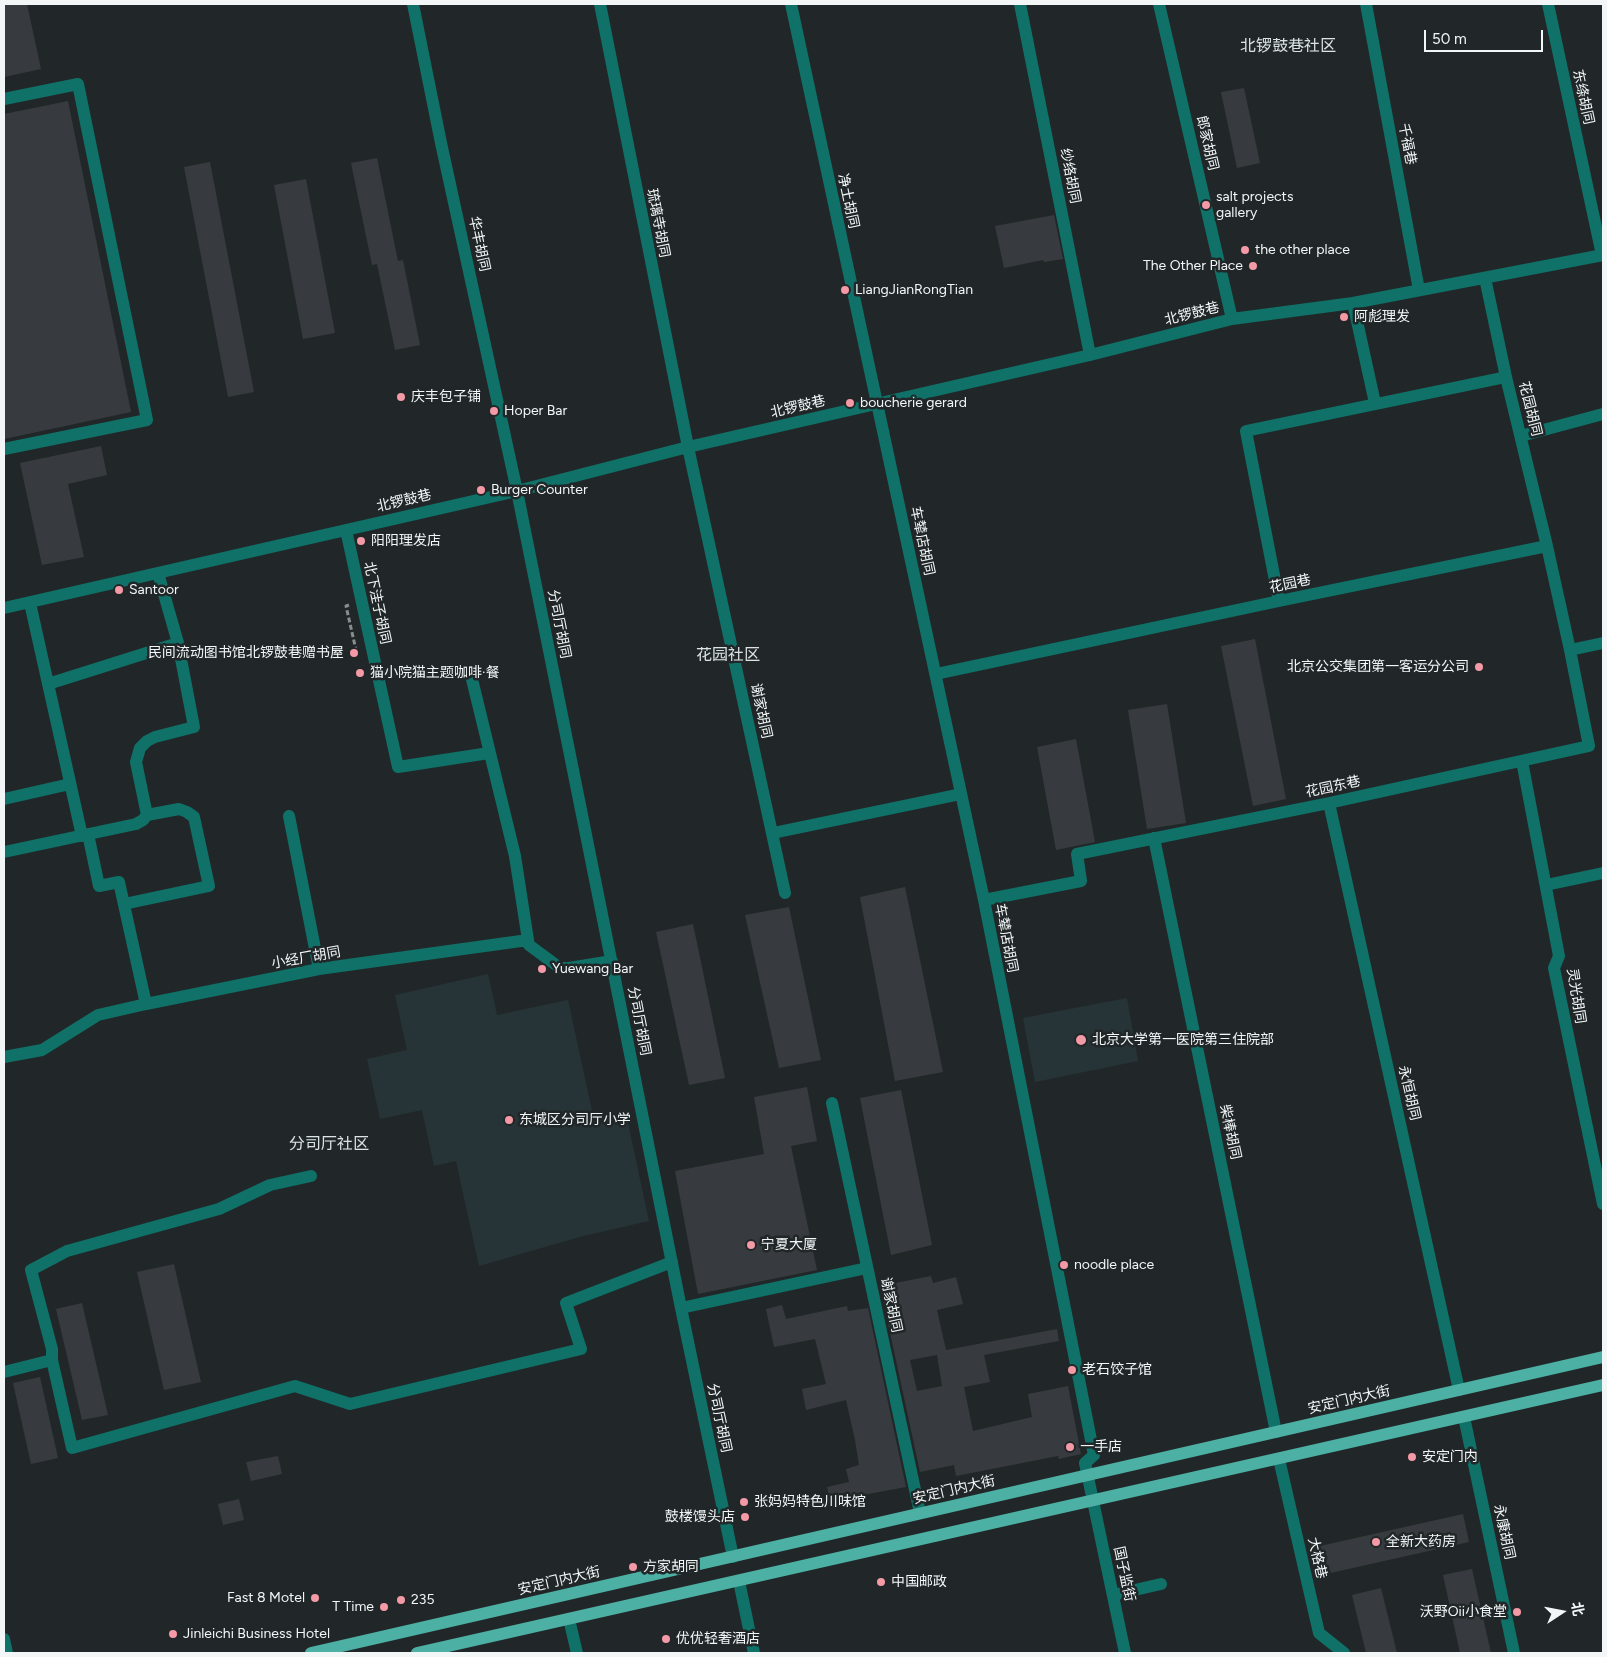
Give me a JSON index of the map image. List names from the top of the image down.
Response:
{
  "streets": {
    "main road": ["安定门内大街"],
    "street": [
      "东绦胡同",
      "郎家胡同",
      "千福巷",
      "纱络胡同",
      "净土胡同",
      "琉璃寺胡同",
      "华丰胡同",
      "北锣鼓巷",
      "花园胡同",
      "车辇店胡同",
      "花园巷",
      "北下洼子胡同",
      "分司厅胡同",
      "谢家胡同",
      "花园东巷",
      "小经厂胡同",
      "灵光胡同",
      "永恒胡同",
      "柴棒胡同",
      "永康胡同",
      "大格巷",
      "国子监街"
    ]
  },
  "crossings": [
    ["东绦胡同", "北锣鼓巷"],
    ["郎家胡同", "北锣鼓巷"],
    ["千福巷", "北锣鼓巷"],
    ["纱络胡同", "北锣鼓巷"],
    ["净土胡同", "北锣鼓巷"],
    ["净土胡同", "车辇店胡同"],
    ["琉璃寺胡同", "北锣鼓巷"],
    ["琉璃寺胡同", "谢家胡同"],
    ["华丰胡同", "北锣鼓巷"],
    ["华丰胡同", "分司厅胡同"],
    ["北锣鼓巷", "花园胡同"],
    ["北锣鼓巷", "车辇店胡同"],
    ["北锣鼓巷", "北下洼子胡同"],
    ["北锣鼓巷", "分司厅胡同"],
    ["北锣鼓巷", "谢家胡同"],
    ["花园胡同", "花园巷"],
    ["车辇店胡同", "花园巷"],
    ["车辇店胡同", "花园东巷"],
    ["车辇店胡同", "安定门内大街"],
    ["车辇店胡同", "国子监街"],
    ["分司厅胡同", "安定门内大街"],
    ["谢家胡同", "安定门内大街"],
    ["花园东巷", "灵光胡同"],
    ["花园东巷", "永恒胡同"],
    ["花园东巷", "柴棒胡同"],
    ["永恒胡同", "安定门内大街"],
    ["柴棒胡同", "安定门内大街"],
    ["安定门内大街", "国子监街"]
  ],
  "districts": ["北锣鼓巷社区", "花园社区", "分司厅社区"],
  "places": [
    "salt projects gallery",
    "the other place",
    "The Other Place",
    "LiangJianRongTian",
    "阿彪理发",
    "庆丰包子铺",
    "boucherie gerard",
    "Hoper Bar",
    "Burger Counter",
    "阳阳理发店",
    "Santoor",
    "民间流动图书馆北锣鼓巷赠书屋",
    "北京公交集团第一客运分公司",
    "猫小院猫主题咖啡·餐",
    "Yuewang Bar",
    "北京大学第一医院第三住院部",
    "东城区分司厅小学",
    "宁夏大厦",
    "noodle place",
    "老石饺子馆",
    "一手店",
    "安定门内",
    "张妈妈特色川味馆",
    "鼓楼馒头店",
    "全新大药房",
    "方家胡同",
    "中国邮政",
    "Fast 8 Motel",
    "235",
    "T Time",
    "沃野Oii小食堂",
    "Jinleichi Business Hotel",
    "优优轻奢酒店"
  ],
  "scale_bar": "50 m",
  "north": "right"
}
